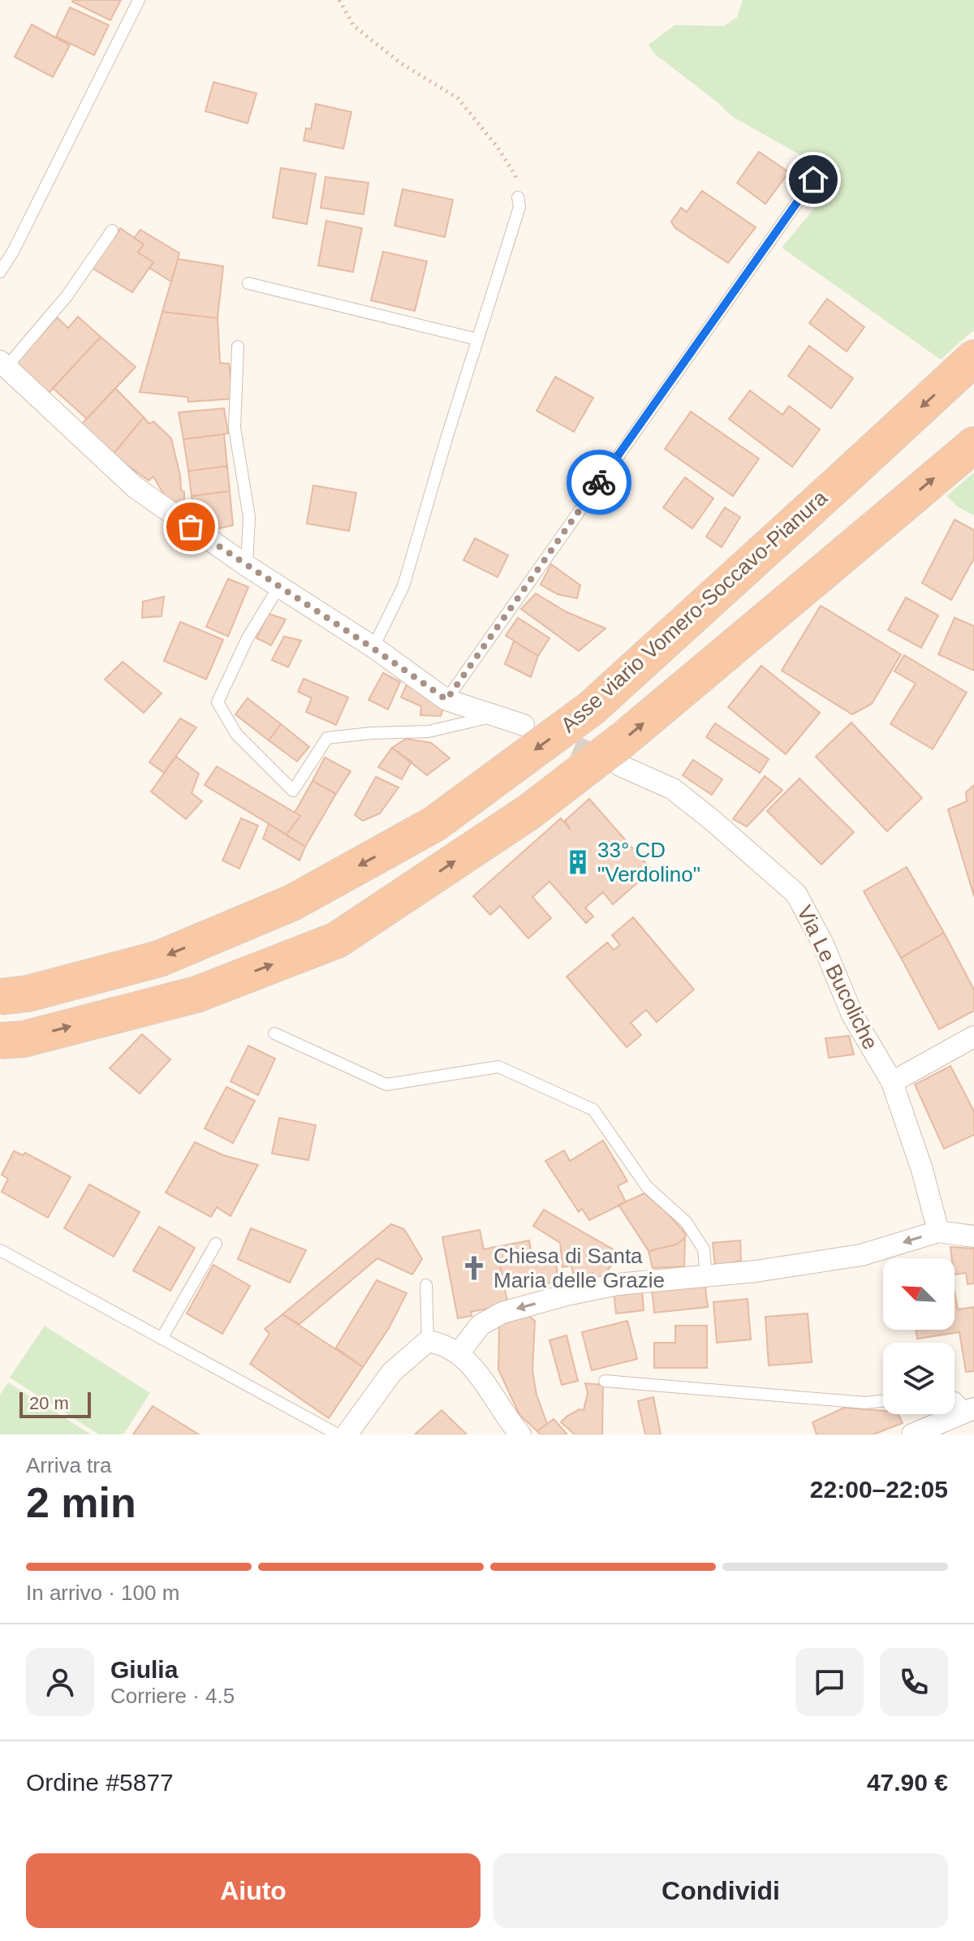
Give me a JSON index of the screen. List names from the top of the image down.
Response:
{
  "streets": {
    "highway": ["Asse viario Vomero-Soccavo-Pianura"],
    "street": ["Via Le Bucoliche"]
  },
  "places": {
    "building": ["33° CD \"Verdolino\""],
    "church": ["Chiesa di Santa Maria delle Grazie"]
  },
  "scale_bar": "20 m",
  "north": "top left",
  "page": {
    "scale": "20 m",
    "heading": ["2 min", "Arriva tra", "22:00–22:05"],
    "panel": [
      "Giulia",
      "Corriere · 4.5",
      "Ordine #5877",
      "47.90 €"
    ],
    "bar": "In arrivo · 100 m",
    "buttons": ["Aiuto", "Condividi"]
  }
}
